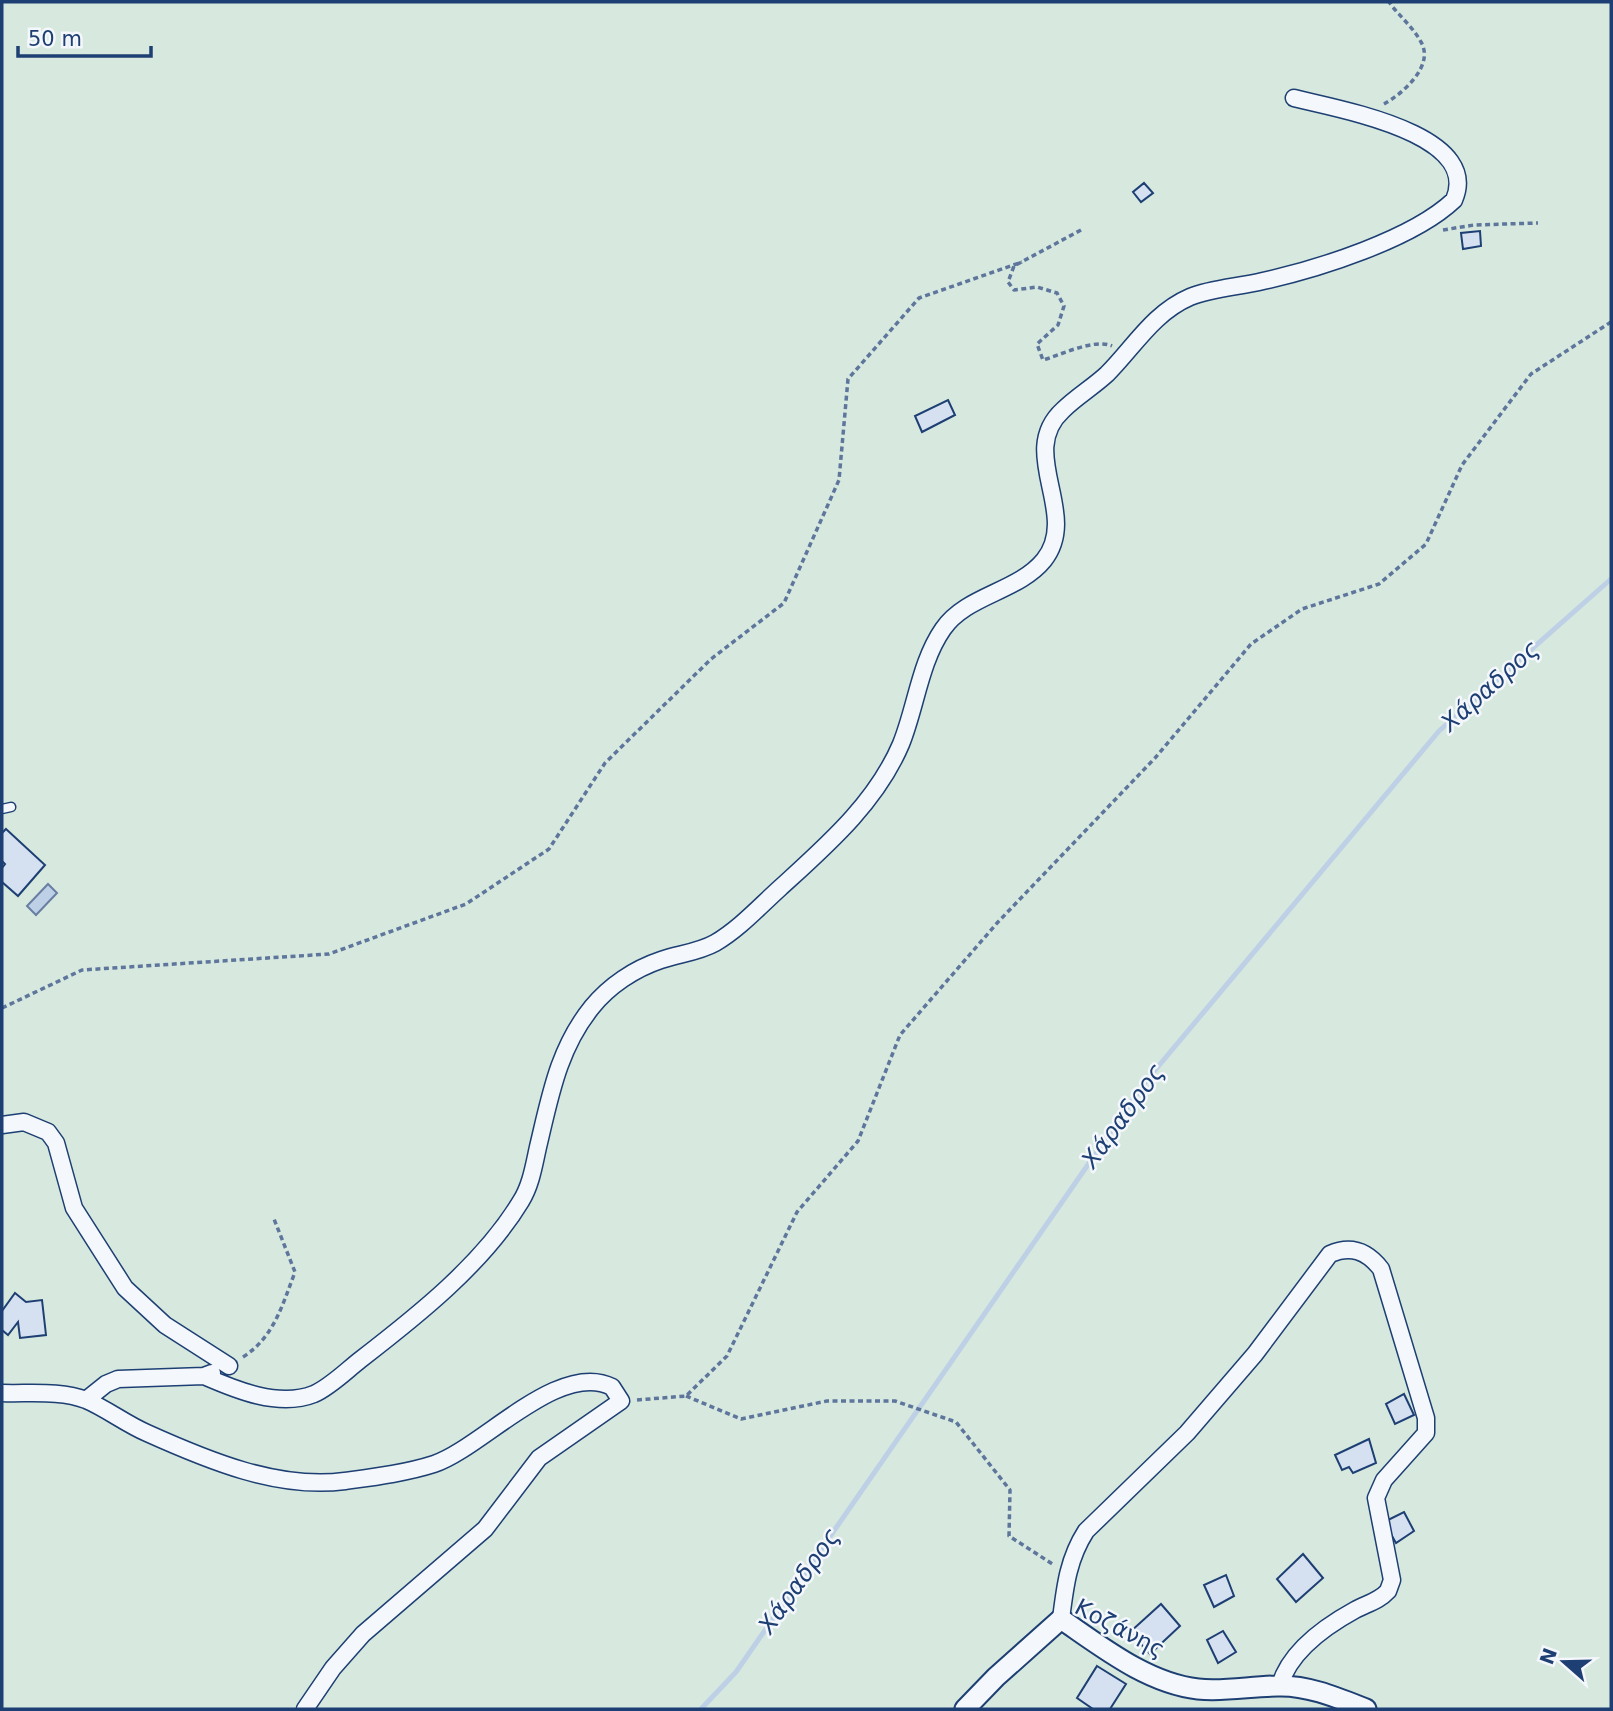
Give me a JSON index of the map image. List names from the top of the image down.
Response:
{
  "streets": {
    "street": ["Κοζάνης"]
  },
  "water": ["Χάραδρος"],
  "scale_bar": "50 m",
  "north": "left"
}
